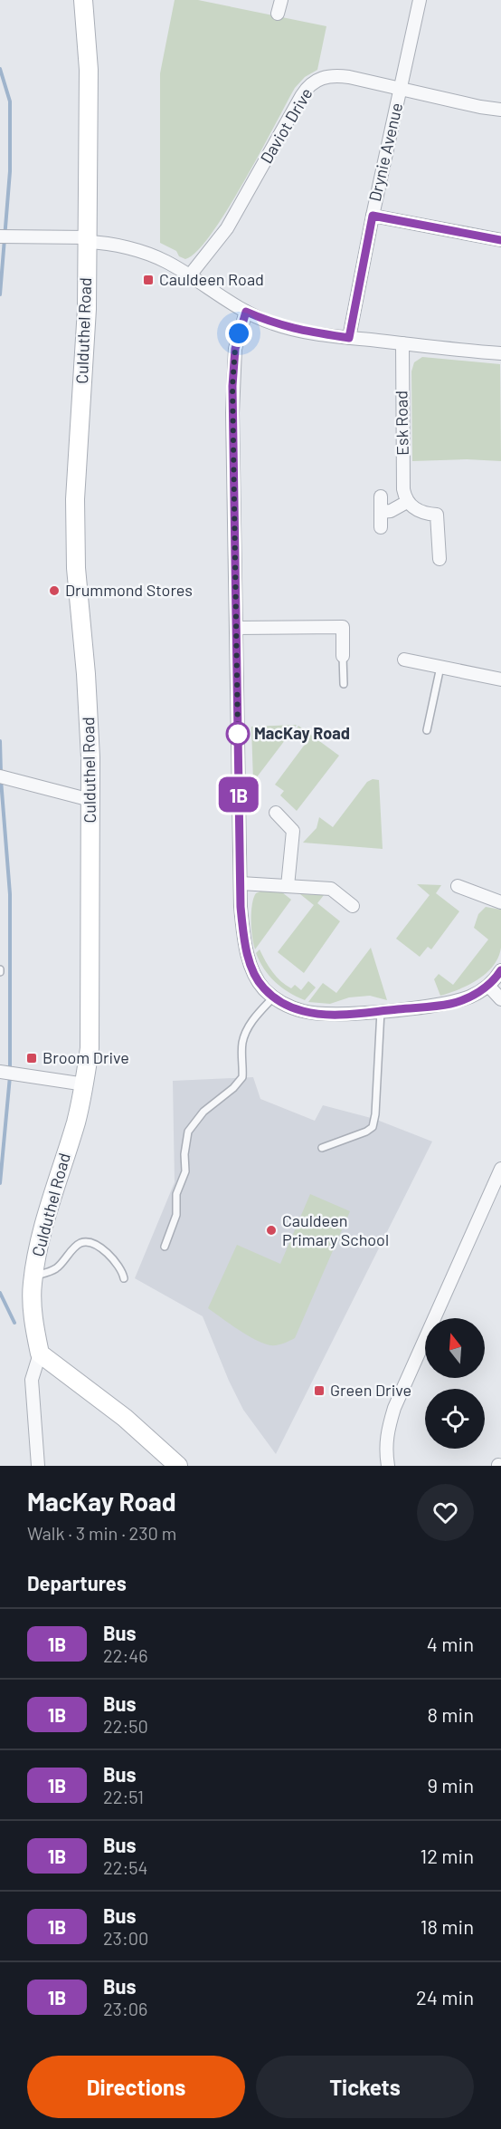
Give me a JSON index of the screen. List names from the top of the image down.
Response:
{
  "streets": {
    "main road": ["Culduthel Road"],
    "street": ["Daviot Drive", "Drynie Avenue", "Esk Road"]
  },
  "crossings": [
    ["Daviot Drive", "Drynie Avenue"]
  ],
  "places": {
    "transit": ["Cauldeen Road", "Broom Drive", "Green Drive"],
    "other": ["Drummond Stores", "MacKay Road", "Cauldeen Primary School"]
  },
  "lines": ["bus line 1B"],
  "north": "top",
  "page": {
    "on_map": "1B",
    "heading": [
      ["MacKay Road", "Walk · 3 min · 230 m"],
      "Departures"
    ],
    "list": [
      {
        "mark": "1B",
        "name": "Bus",
        "note": "22:46",
        "value": "4 min"
      },
      {
        "mark": "1B",
        "name": "Bus",
        "note": "22:50",
        "value": "8 min"
      },
      {
        "mark": "1B",
        "name": "Bus",
        "note": "22:51",
        "value": "9 min"
      },
      {
        "mark": "1B",
        "name": "Bus",
        "note": "22:54",
        "value": "12 min"
      },
      {
        "mark": "1B",
        "name": "Bus",
        "note": "23:00",
        "value": "18 min"
      },
      {
        "mark": "1B",
        "name": "Bus",
        "note": "23:06",
        "value": "24 min"
      }
    ],
    "buttons": ["Directions", "Tickets"]
  }
}
